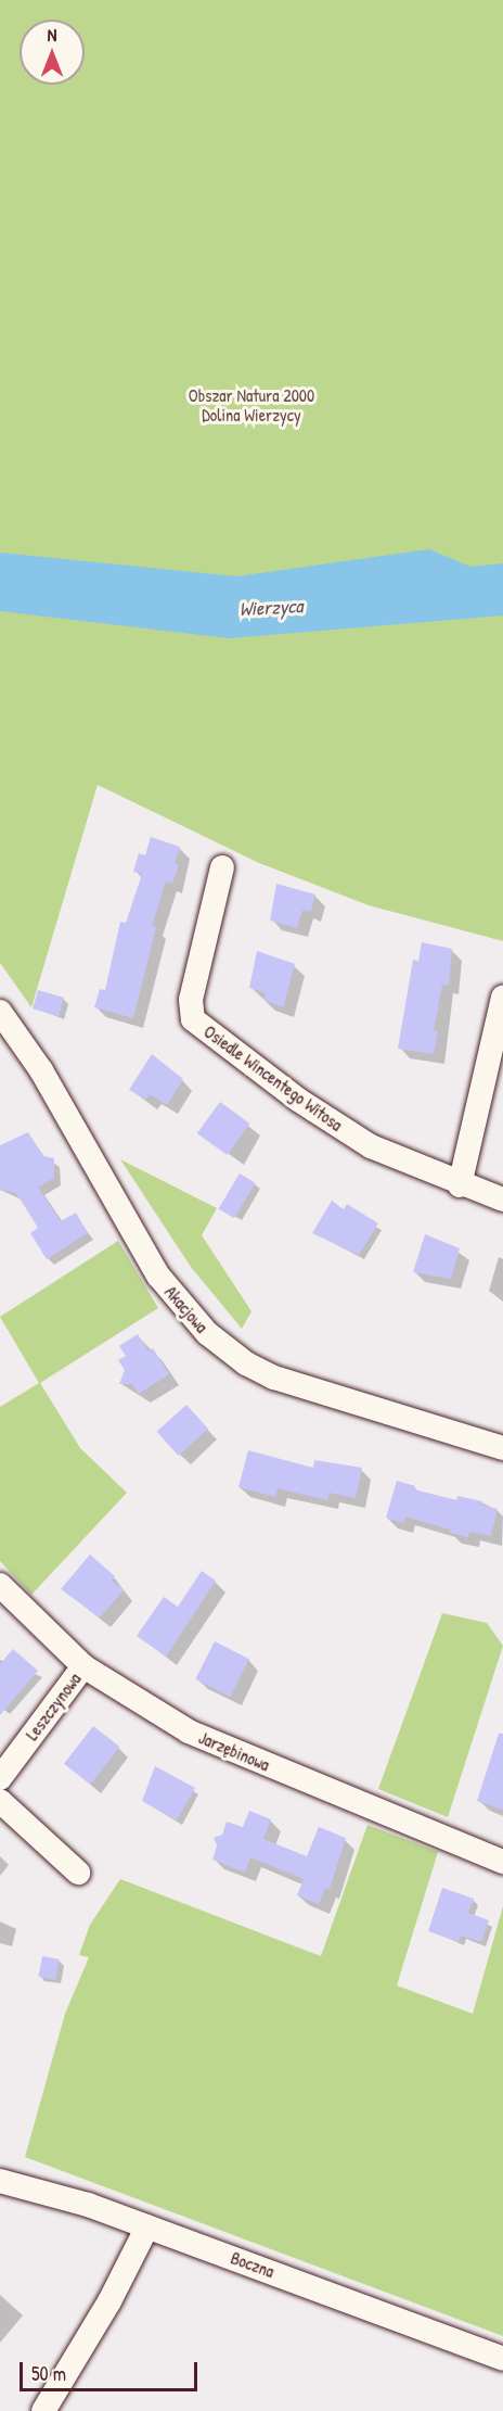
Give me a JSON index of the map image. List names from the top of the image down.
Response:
{
  "streets": {
    "street": [
      "Osiedle Wincentego Witosa",
      "Akacjowa",
      "Leszczynowa",
      "Jarzębinowa",
      "Boczna"
    ]
  },
  "crossings": [
    ["Leszczynowa", "Jarzębinowa"]
  ],
  "water": ["Wierzyca"],
  "parks": ["Obszar Natura 2000 Dolina Wierzycy"],
  "scale_bar": "50 m",
  "north": "top"
}
